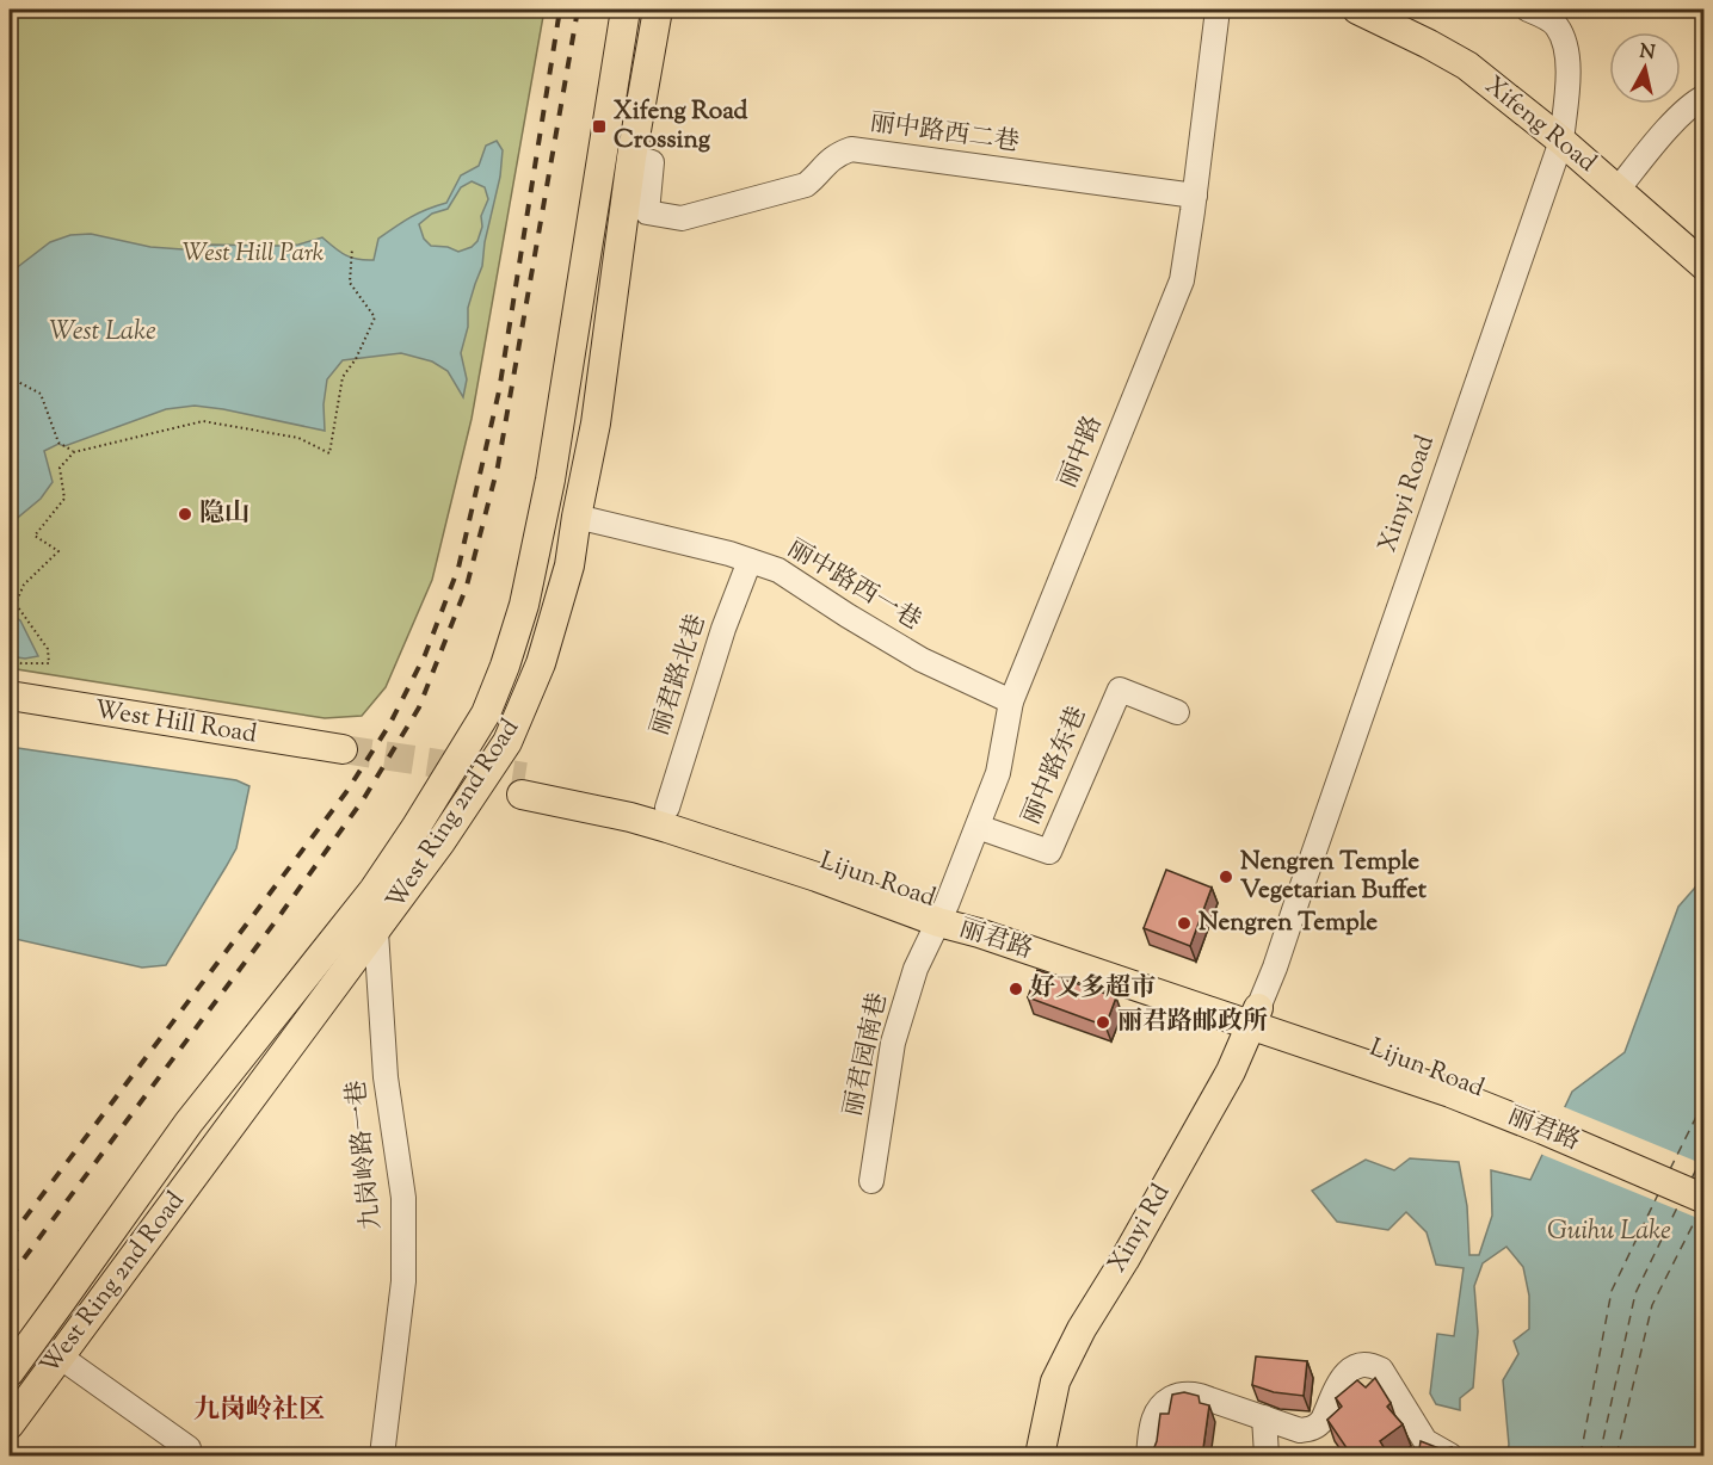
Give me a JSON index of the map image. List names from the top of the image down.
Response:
{
  "streets": {
    "main road": [
      "Xifeng Road",
      "West Hill Road",
      "West Ring 2nd Road",
      "Lijun Road",
      "丽君路",
      "Xinyi Rd"
    ],
    "street": [
      "丽中路西二巷",
      "丽中路",
      "Xinyi Road",
      "丽中路西一巷",
      "丽君路北巷",
      "丽中路东巷",
      "丽君园南巷",
      "九岗岭路一巷"
    ]
  },
  "crossings": [
    ["Xifeng Road", "Xinyi Road"],
    ["丽中路西二巷", "丽中路"],
    ["丽中路西二巷", "West Ring 2nd Road"],
    ["丽中路", "丽中路西一巷"],
    ["丽中路", "丽中路东巷"],
    ["丽中路", "Lijun Road"],
    ["丽中路", "丽君路"],
    ["丽中路", "丽君园南巷"],
    ["Xinyi Road", "Lijun Road"],
    ["Xinyi Road", "Xinyi Rd"],
    ["丽中路西一巷", "丽君路北巷"],
    ["丽中路西一巷", "West Ring 2nd Road"],
    ["丽君路北巷", "Lijun Road"],
    ["West Ring 2nd Road", "九岗岭路一巷"],
    ["Lijun Road", "丽君路"],
    ["Lijun Road", "丽君园南巷"],
    ["Lijun Road", "Xinyi Rd"],
    ["丽君路", "丽君园南巷"]
  ],
  "districts": ["九岗岭社区"],
  "water": ["West Lake", "Guihu Lake"],
  "parks": ["West Hill Park"],
  "places": {
    "transit": ["Xifeng Road Crossing"],
    "other": [
      "隐山",
      "Nengren Temple Vegetarian Buffet",
      "Nengren Temple",
      "好又多超市",
      "丽君路邮政所"
    ]
  },
  "north": "top"
}
